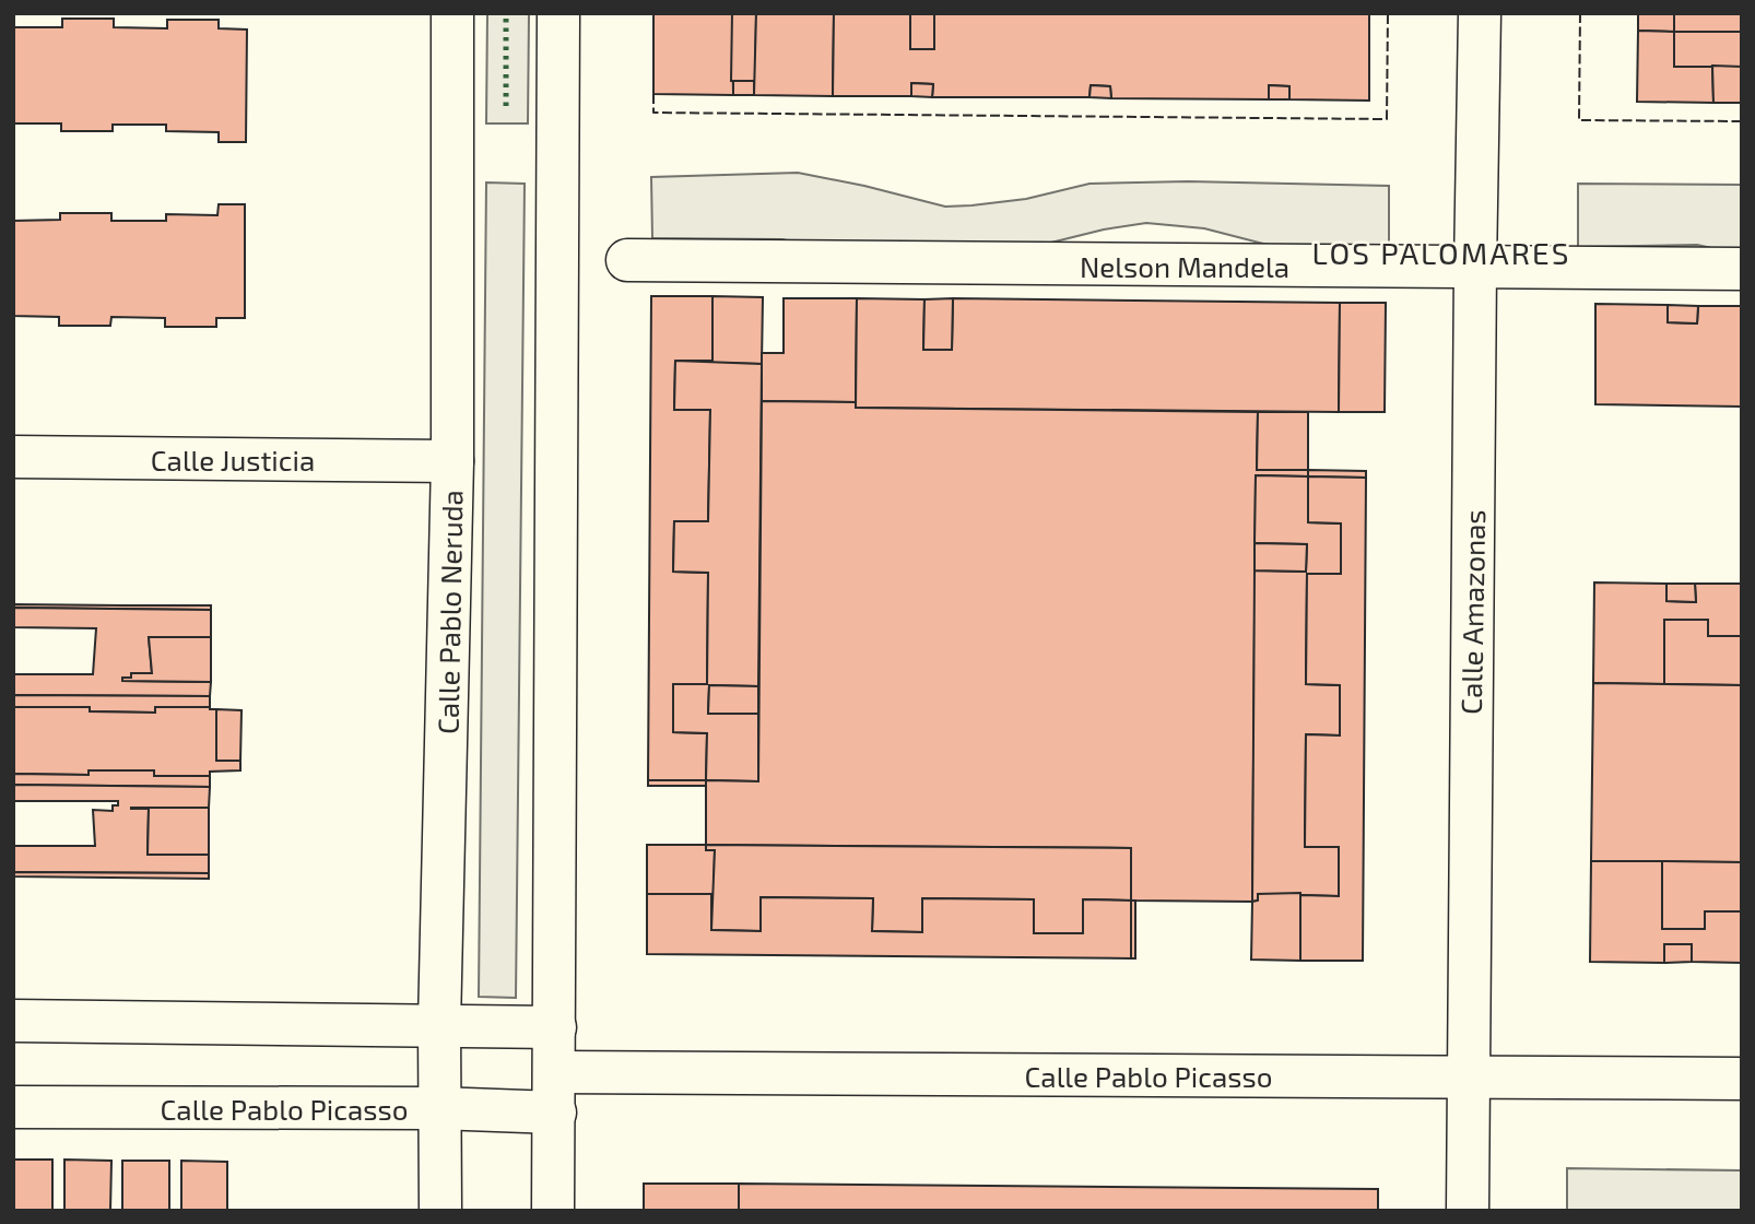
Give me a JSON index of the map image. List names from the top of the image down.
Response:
{
  "streets": {
    "street": [
      "Nelson Mandela",
      "Calle Justicia",
      "Calle Pablo Neruda",
      "Calle Amazonas",
      "Calle Pablo Picasso"
    ]
  },
  "crossings": [
    ["Nelson Mandela", "Calle Amazonas"],
    ["Calle Justicia", "Calle Pablo Neruda"],
    ["Calle Pablo Neruda", "Calle Pablo Picasso"],
    ["Calle Amazonas", "Calle Pablo Picasso"]
  ],
  "districts": ["LOS PALOMARES"]
}
